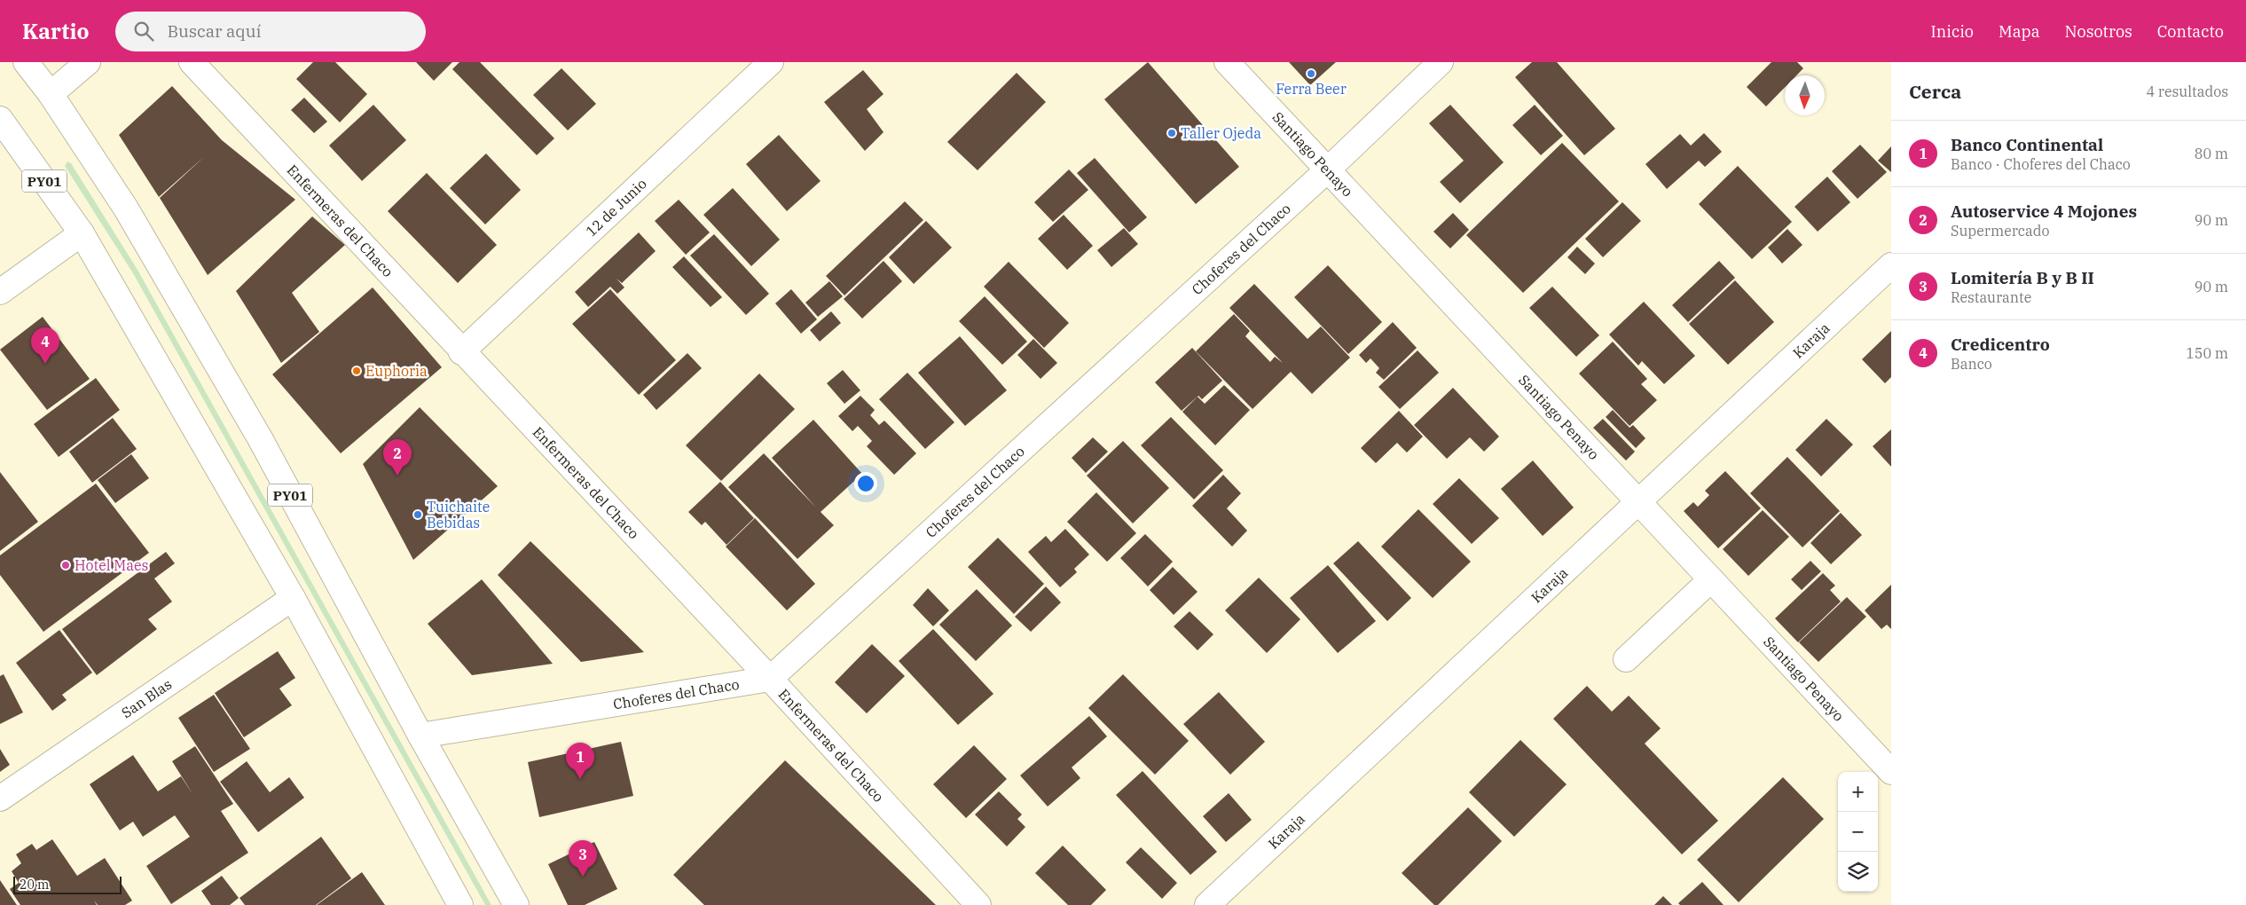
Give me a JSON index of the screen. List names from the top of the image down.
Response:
{
  "streets": {
    "main road": [
      "Santiago Penayo",
      "PY01",
      "12 de Junio",
      "Enfermeras del Chaco",
      "Choferes del Chaco",
      "Karaja",
      "San Blas"
    ]
  },
  "crossings": [
    ["Santiago Penayo", "Choferes del Chaco"],
    ["Santiago Penayo", "Karaja"],
    ["PY01", "Choferes del Chaco"],
    ["PY01", "San Blas"],
    ["12 de Junio", "Enfermeras del Chaco"],
    ["Enfermeras del Chaco", "Choferes del Chaco"]
  ],
  "places": [
    "Ferra Beer",
    "Taller Ojeda",
    "Euphoria",
    "Tuichaite Bebidas",
    "Hotel Maes"
  ],
  "scale_bar": "20 m",
  "north": "bottom",
  "page": {
    "header": "Kartio",
    "search": "Buscar aquí",
    "nav": [
      "Inicio",
      "Mapa",
      "Nosotros",
      "Contacto"
    ],
    "heading": ["Cerca", "4 resultados"],
    "list": [
      {
        "mark": "1",
        "name": "Banco Continental",
        "note": "Banco · Choferes del Chaco",
        "value": "80 m"
      },
      {
        "mark": "2",
        "name": "Autoservice 4 Mojones",
        "note": "Supermercado",
        "value": "90 m"
      },
      {
        "mark": "3",
        "name": "Lomitería B y B II",
        "note": "Restaurante",
        "value": "90 m"
      },
      {
        "mark": "4",
        "name": "Credicentro",
        "note": "Banco",
        "value": "150 m"
      }
    ],
    "pins": [
      "4",
      "2",
      "1",
      "3"
    ],
    "map_buttons": ["+", "−"],
    "scale": "20 m"
  }
}
